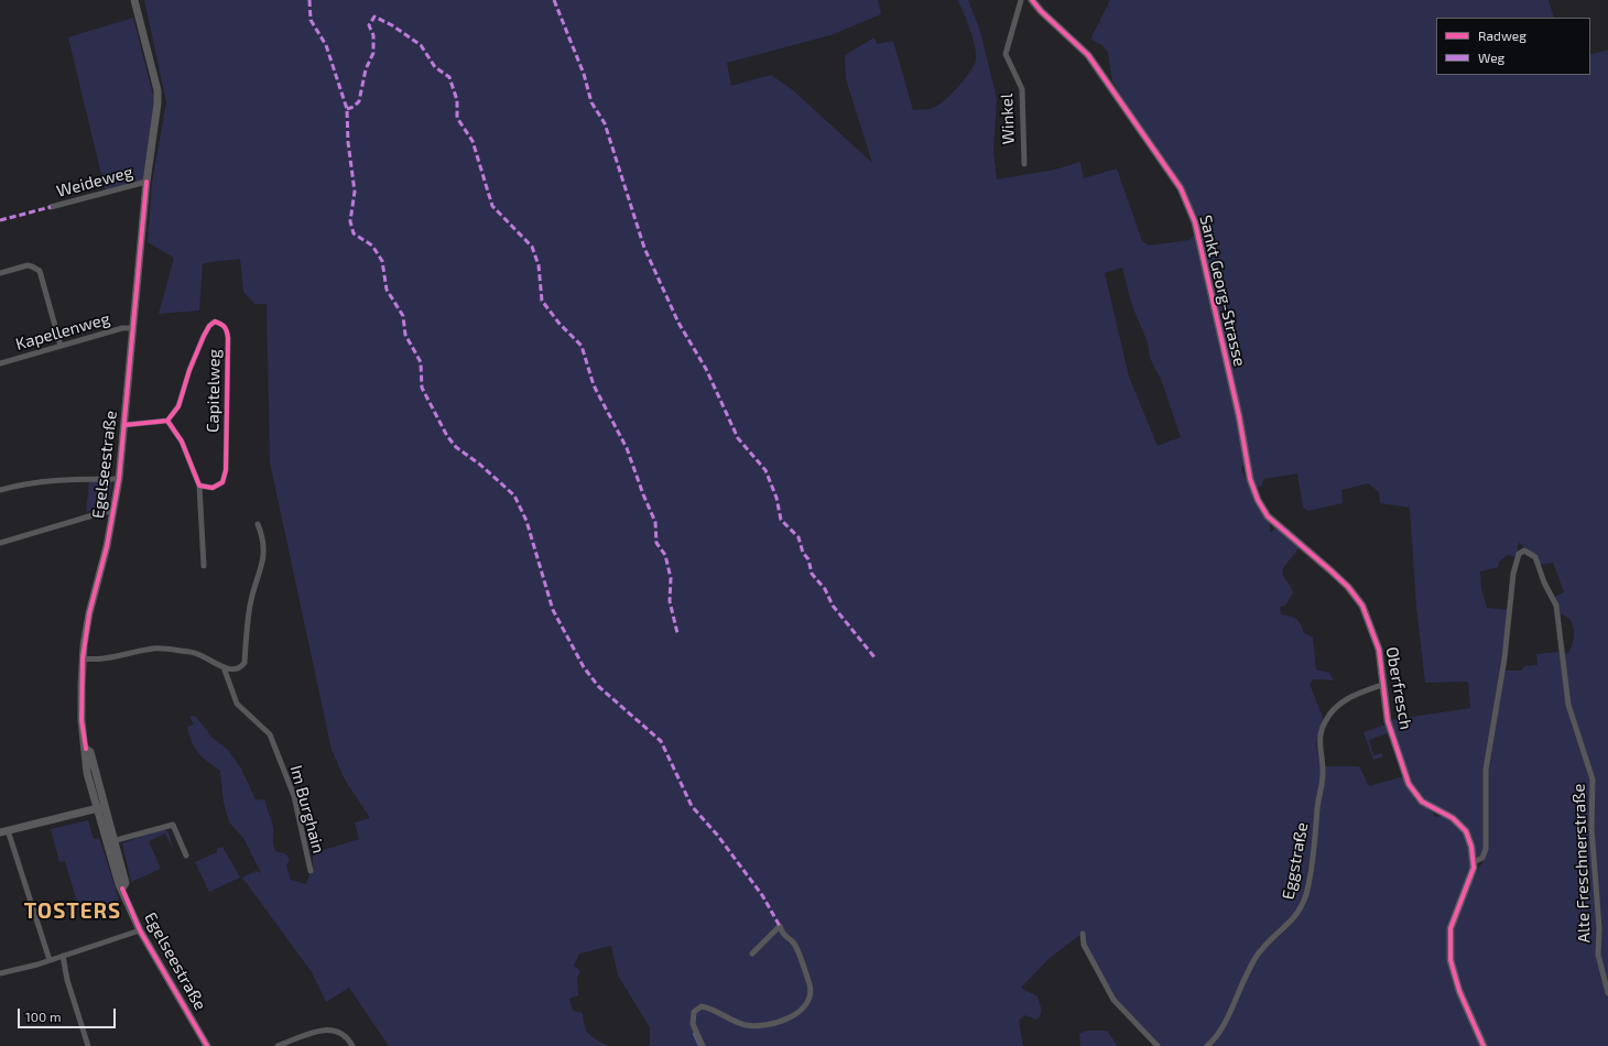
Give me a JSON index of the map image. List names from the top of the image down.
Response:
{
  "streets": {
    "street": [
      "Winkel",
      "Weideweg",
      "Sankt Georg-Strasse",
      "Kapellenweg",
      "Capitelweg",
      "Egelseestraße",
      "Oberfresch",
      "Im Burghain",
      "Eggstraße",
      "Alte Freschnerstraße"
    ]
  },
  "crossings": [
    ["Weideweg", "Egelseestraße"],
    ["Sankt Georg-Strasse", "Oberfresch"],
    ["Kapellenweg", "Egelseestraße"],
    ["Oberfresch", "Eggstraße"],
    ["Oberfresch", "Alte Freschnerstraße"]
  ],
  "districts": ["TOSTERS"],
  "legend": ["Radweg", "Weg"],
  "scale_bar": "100 m"
}
